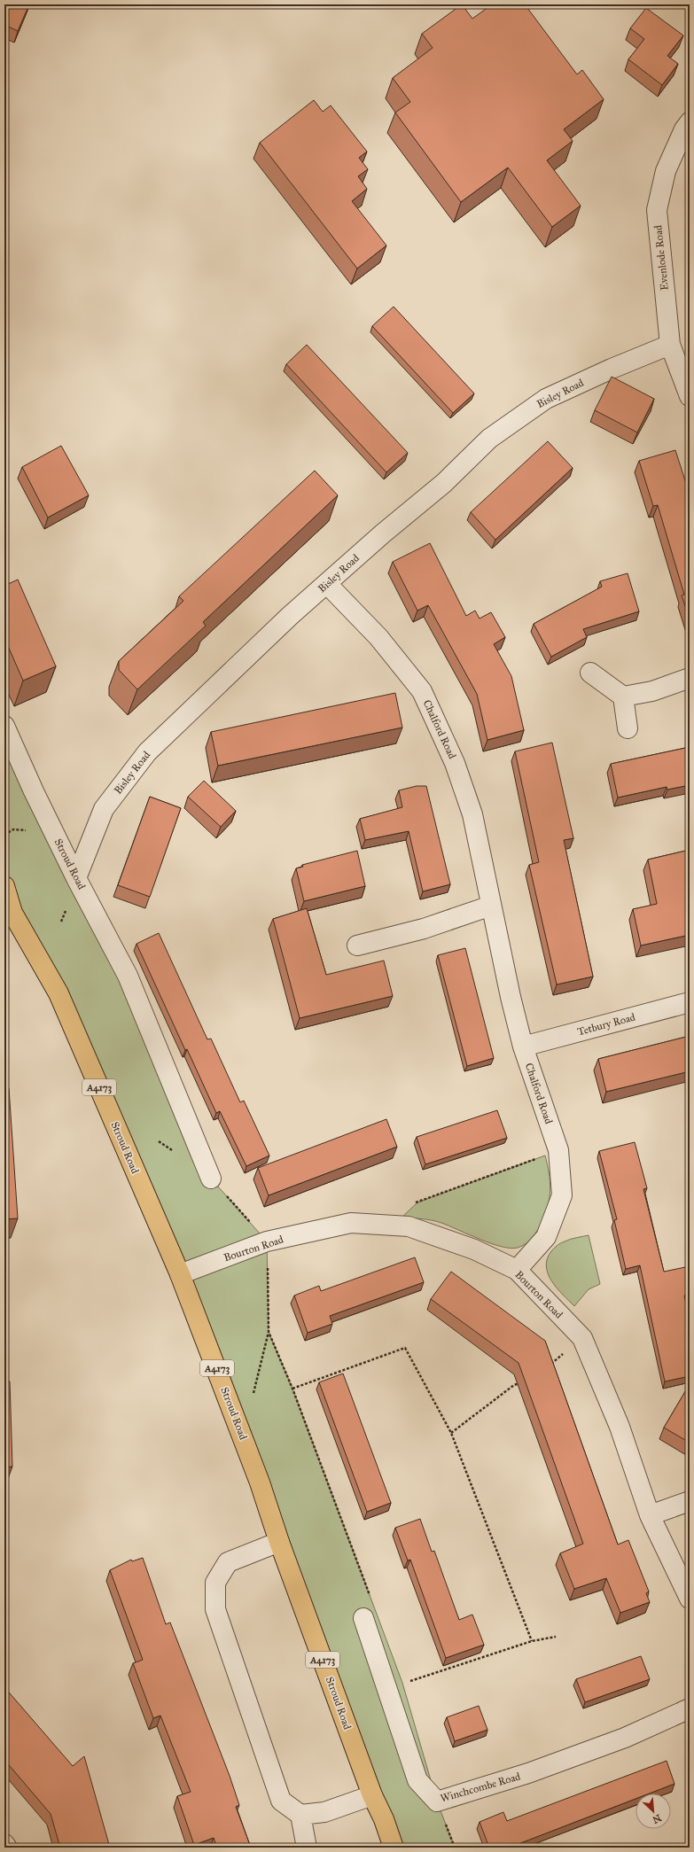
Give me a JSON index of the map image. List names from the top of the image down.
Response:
{
  "streets": {
    "main road": ["Stroud Road", "A4173"],
    "street": [
      "Evenlode Road",
      "Bisley Road",
      "Chalford Road",
      "Tetbury Road",
      "Bourton Road",
      "Winchcombe Road"
    ]
  },
  "crossings": [
    ["Evenlode Road", "Bisley Road"],
    ["Bisley Road", "Chalford Road"],
    ["Bisley Road", "Stroud Road"],
    ["Chalford Road", "Tetbury Road"],
    ["Chalford Road", "Bourton Road"],
    ["Stroud Road", "Bourton Road"]
  ],
  "north": "bottom right"
}
